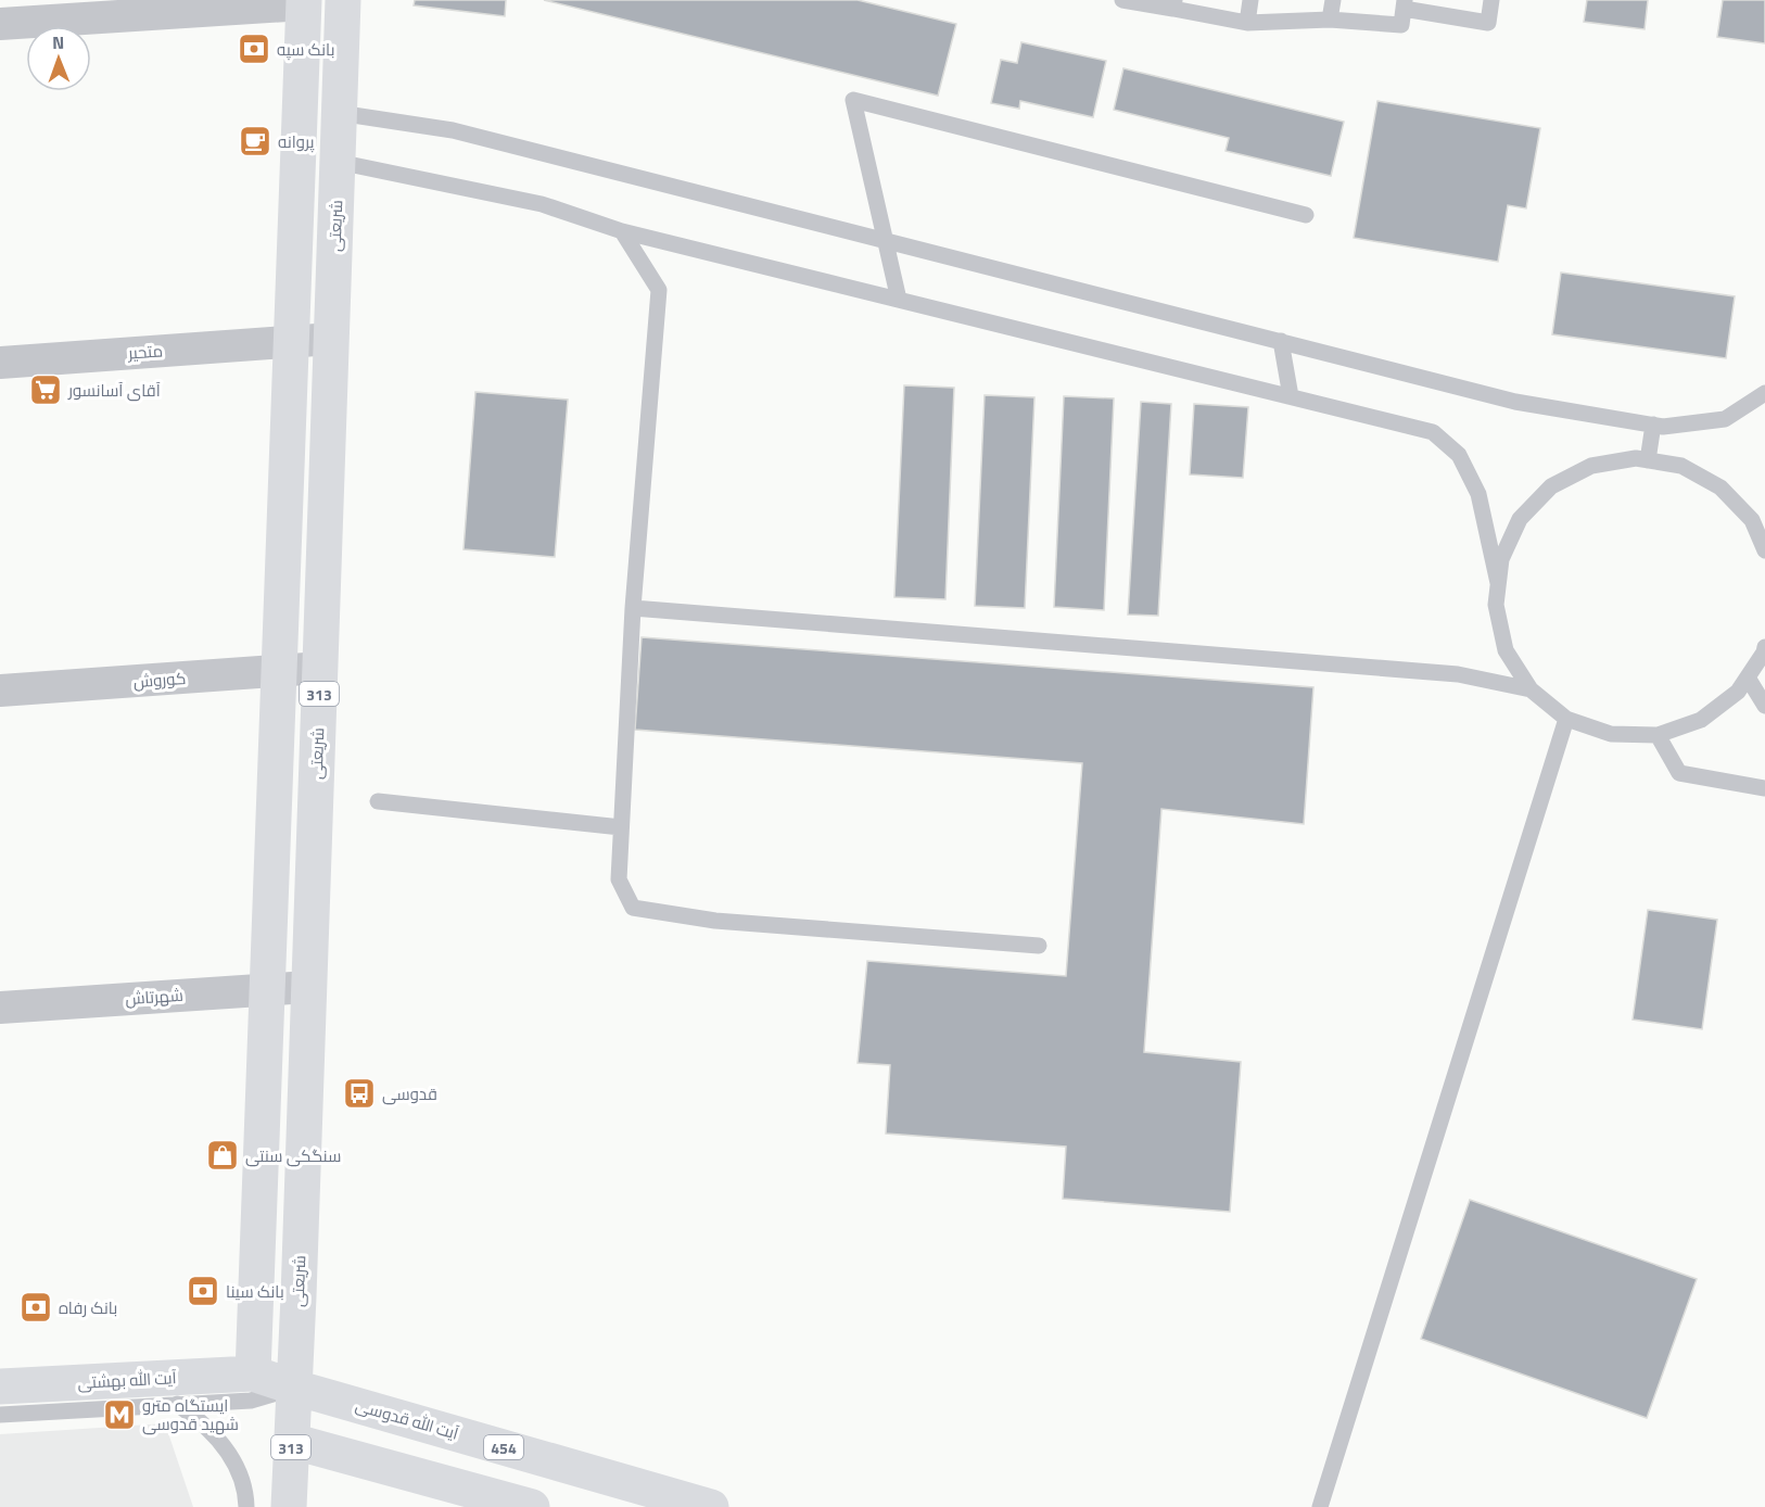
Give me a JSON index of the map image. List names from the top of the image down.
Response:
{
  "streets": {
    "main road": [
      "شریعتی",
      "313",
      "آیت الله بهشتی",
      "آیت الله قدوسی",
      "454"
    ],
    "street": ["متحیر", "کوروش", "شهرتاش"]
  },
  "crossings": [
    ["شریعتی", "متحیر"],
    ["شریعتی", "کوروش"],
    ["شریعتی", "شهرتاش"],
    ["شریعتی", "آیت الله قدوسی"],
    ["متحیر", "313"],
    ["کوروش", "313"],
    ["313", "شهرتاش"],
    ["313", "آیت الله بهشتی"],
    ["313", "آیت الله قدوسی"],
    ["آیت الله بهشتی", "آیت الله قدوسی"]
  ],
  "places": {
    "bank": ["بانک سپه", "بانک سینا", "بانک رفاه"],
    "cafe": ["پروانه"],
    "supermarket": ["آقای آسانسور"],
    "bus stop": ["قدوسی"],
    "shop": ["سنگکی سنتی"],
    "metro station": ["ایستگاه مترو شهید قدوسی"]
  },
  "north": "top"
}
